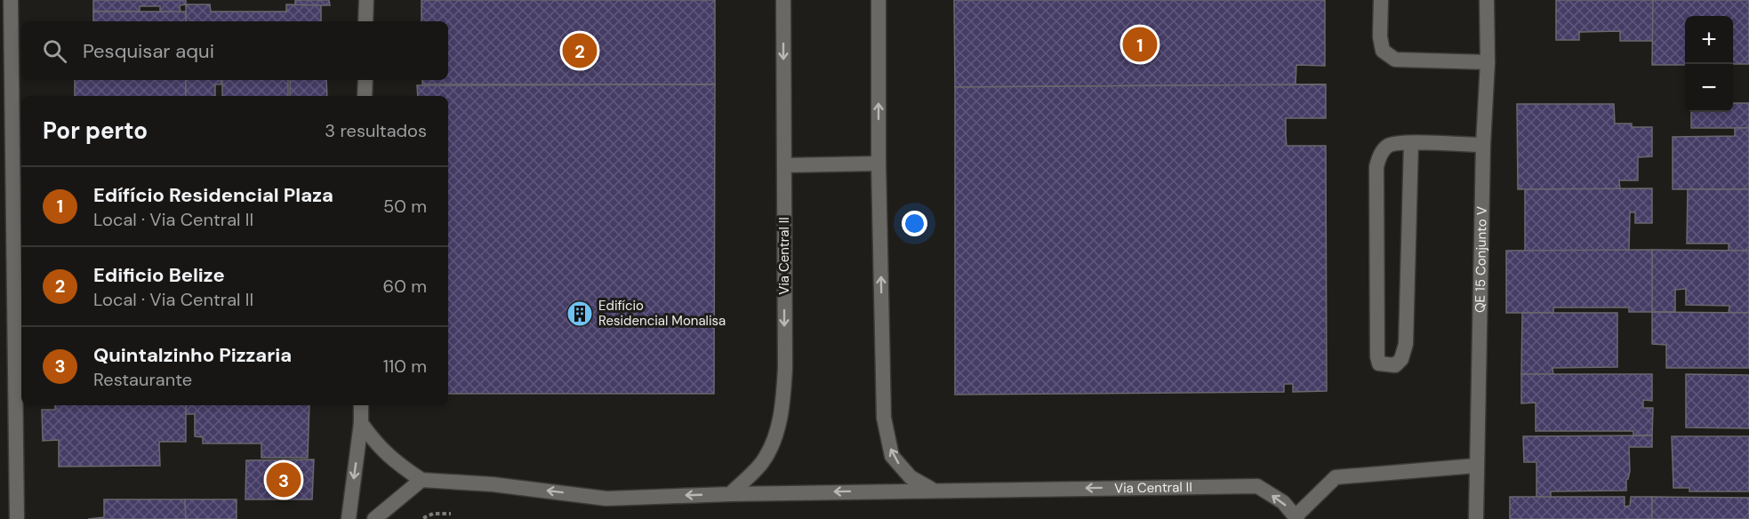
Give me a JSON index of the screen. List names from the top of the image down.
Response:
{
  "streets": {
    "street": ["Via Central II", "QE 15 Conjunto V"]
  },
  "places": {
    "building": ["Edifício Residencial Monalisa"]
  },
  "page": {
    "map_buttons": ["+", "−"],
    "search": "Pesquisar aqui",
    "pins": ["1", "2", "3"],
    "heading": ["Por perto", "3 resultados"],
    "list": [
      {
        "mark": "1",
        "name": "Edífício Residencial Plaza",
        "note": "Local · Via Central II",
        "value": "50 m"
      },
      {
        "mark": "2",
        "name": "Edificio Belize",
        "note": "Local · Via Central II",
        "value": "60 m"
      },
      {
        "mark": "3",
        "name": "Quintalzinho Pizzaria",
        "note": "Restaurante",
        "value": "110 m"
      }
    ]
  }
}
